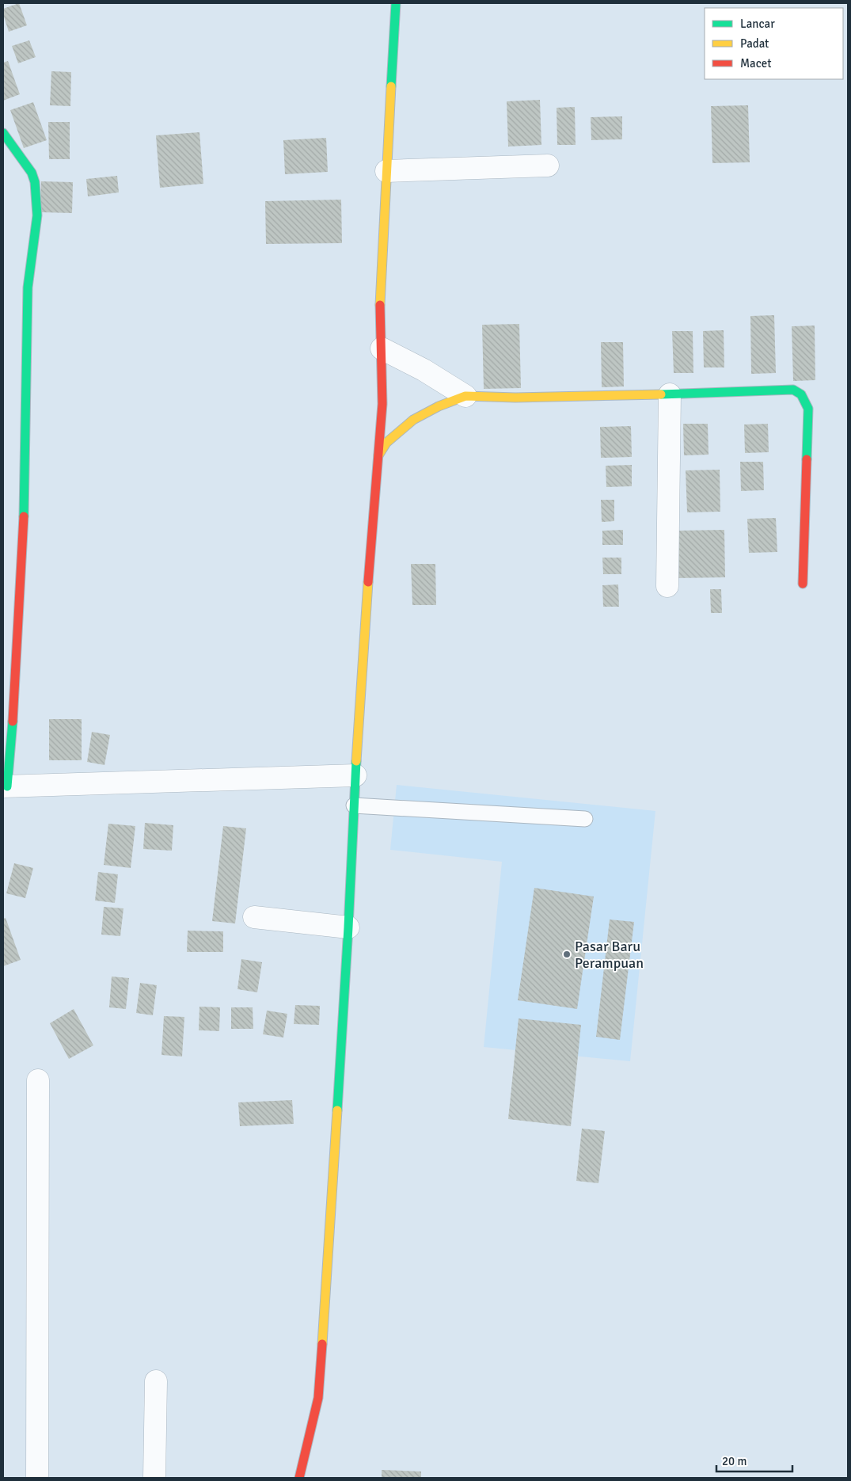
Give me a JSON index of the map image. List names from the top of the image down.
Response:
{
  "places": ["Pasar Baru Perampuan"],
  "legend": ["Lancar", "Padat", "Macet"],
  "scale_bar": "20 m"
}
